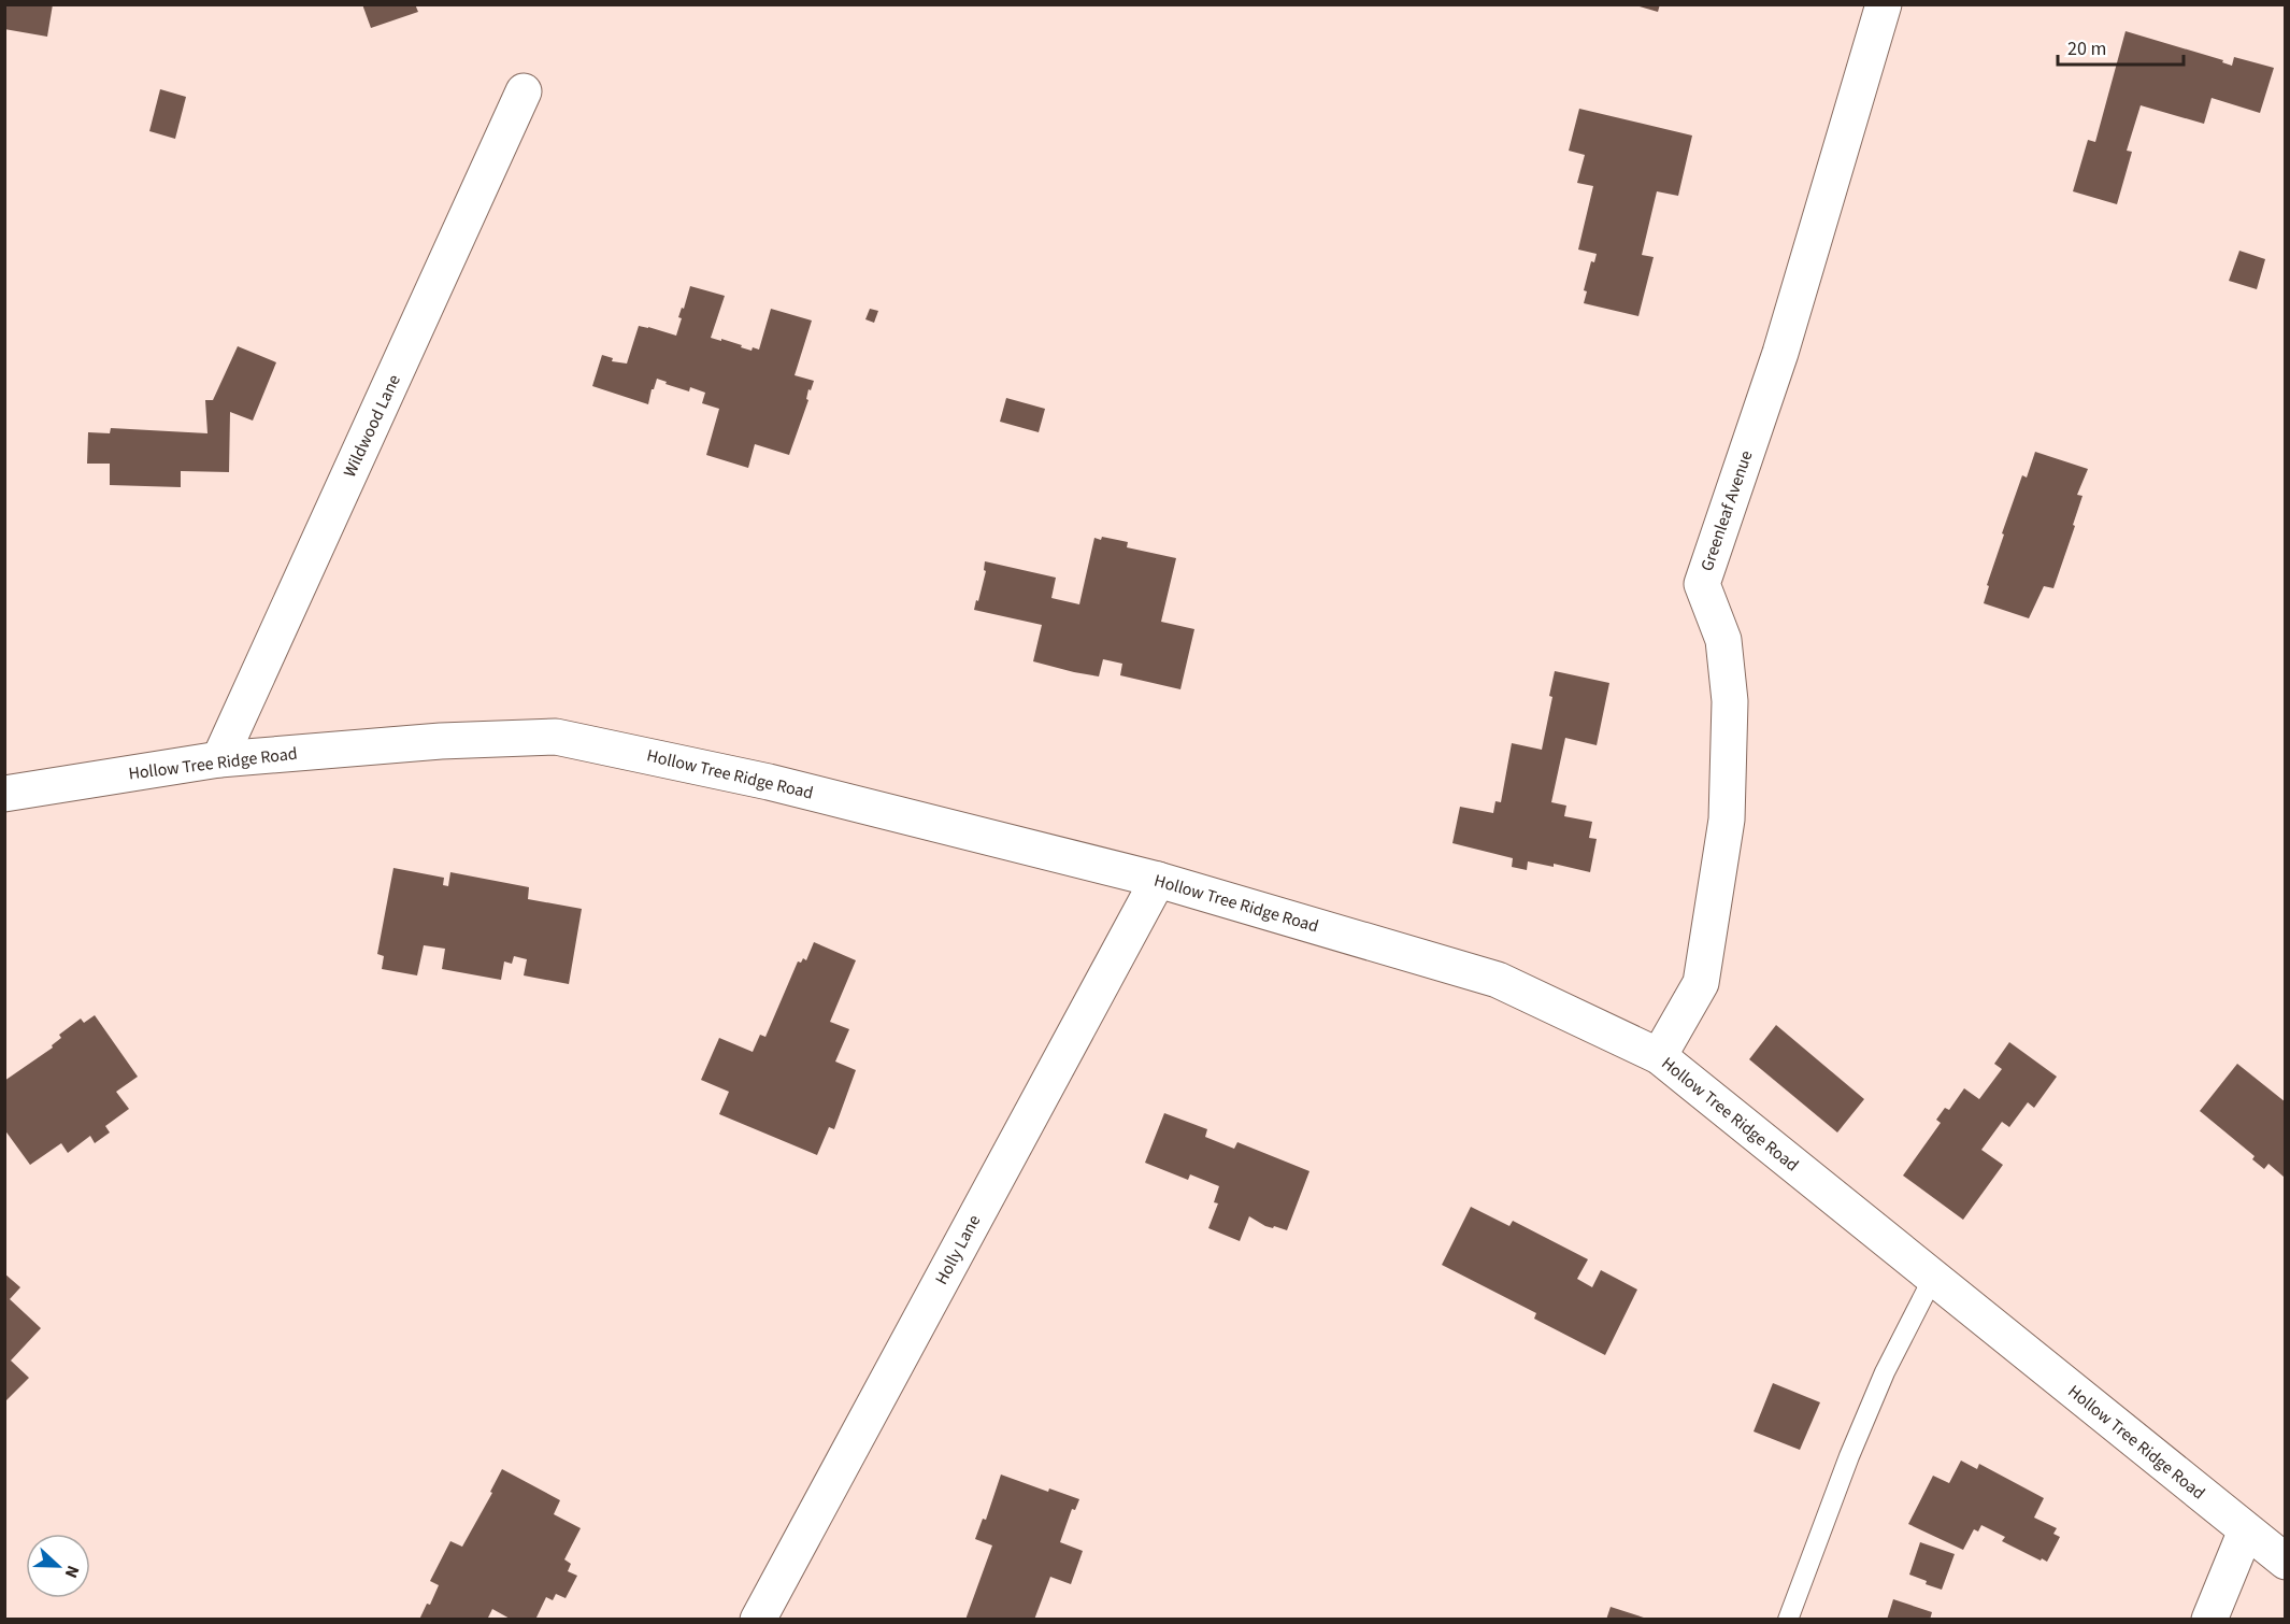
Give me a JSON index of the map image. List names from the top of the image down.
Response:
{
  "streets": {
    "street": [
      "Wildwood Lane",
      "Greenleaf Avenue",
      "Hollow Tree Ridge Road",
      "Holly Lane"
    ]
  },
  "crossings": [
    ["Wildwood Lane", "Hollow Tree Ridge Road"],
    ["Greenleaf Avenue", "Hollow Tree Ridge Road"],
    ["Hollow Tree Ridge Road", "Holly Lane"]
  ],
  "scale_bar": "20 m",
  "north": "right"
}
